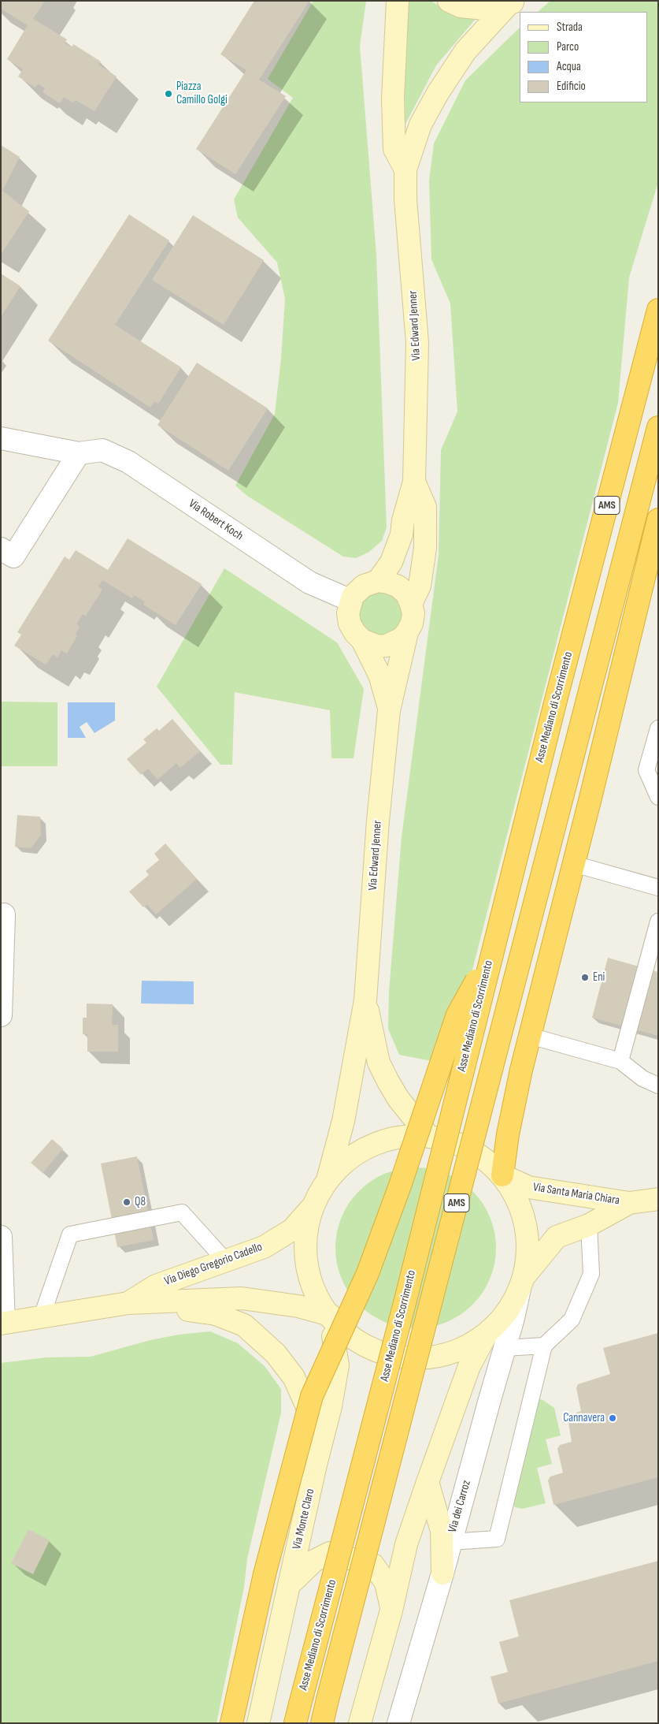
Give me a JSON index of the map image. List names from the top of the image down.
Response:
{
  "streets": {
    "highway": ["AMS", "Asse Mediano di Scorrimento"],
    "street": [
      "Via Edward Jenner",
      "Via Robert Koch",
      "Via Santa Maria Chiara",
      "Via Diego Gregorio Cadello",
      "Via dei Carroz",
      "Via Monte Claro"
    ]
  },
  "crossings": [
    ["Via Edward Jenner", "Via Robert Koch"],
    ["Via Santa Maria Chiara", "Via dei Carroz"],
    ["Via Diego Gregorio Cadello", "Via Monte Claro"]
  ],
  "places": [
    "Piazza Camillo Golgi",
    "Eni",
    "Q8",
    "Cannavera"
  ],
  "legend": [
    "Strada",
    "Parco",
    "Acqua",
    "Edificio"
  ]
}
